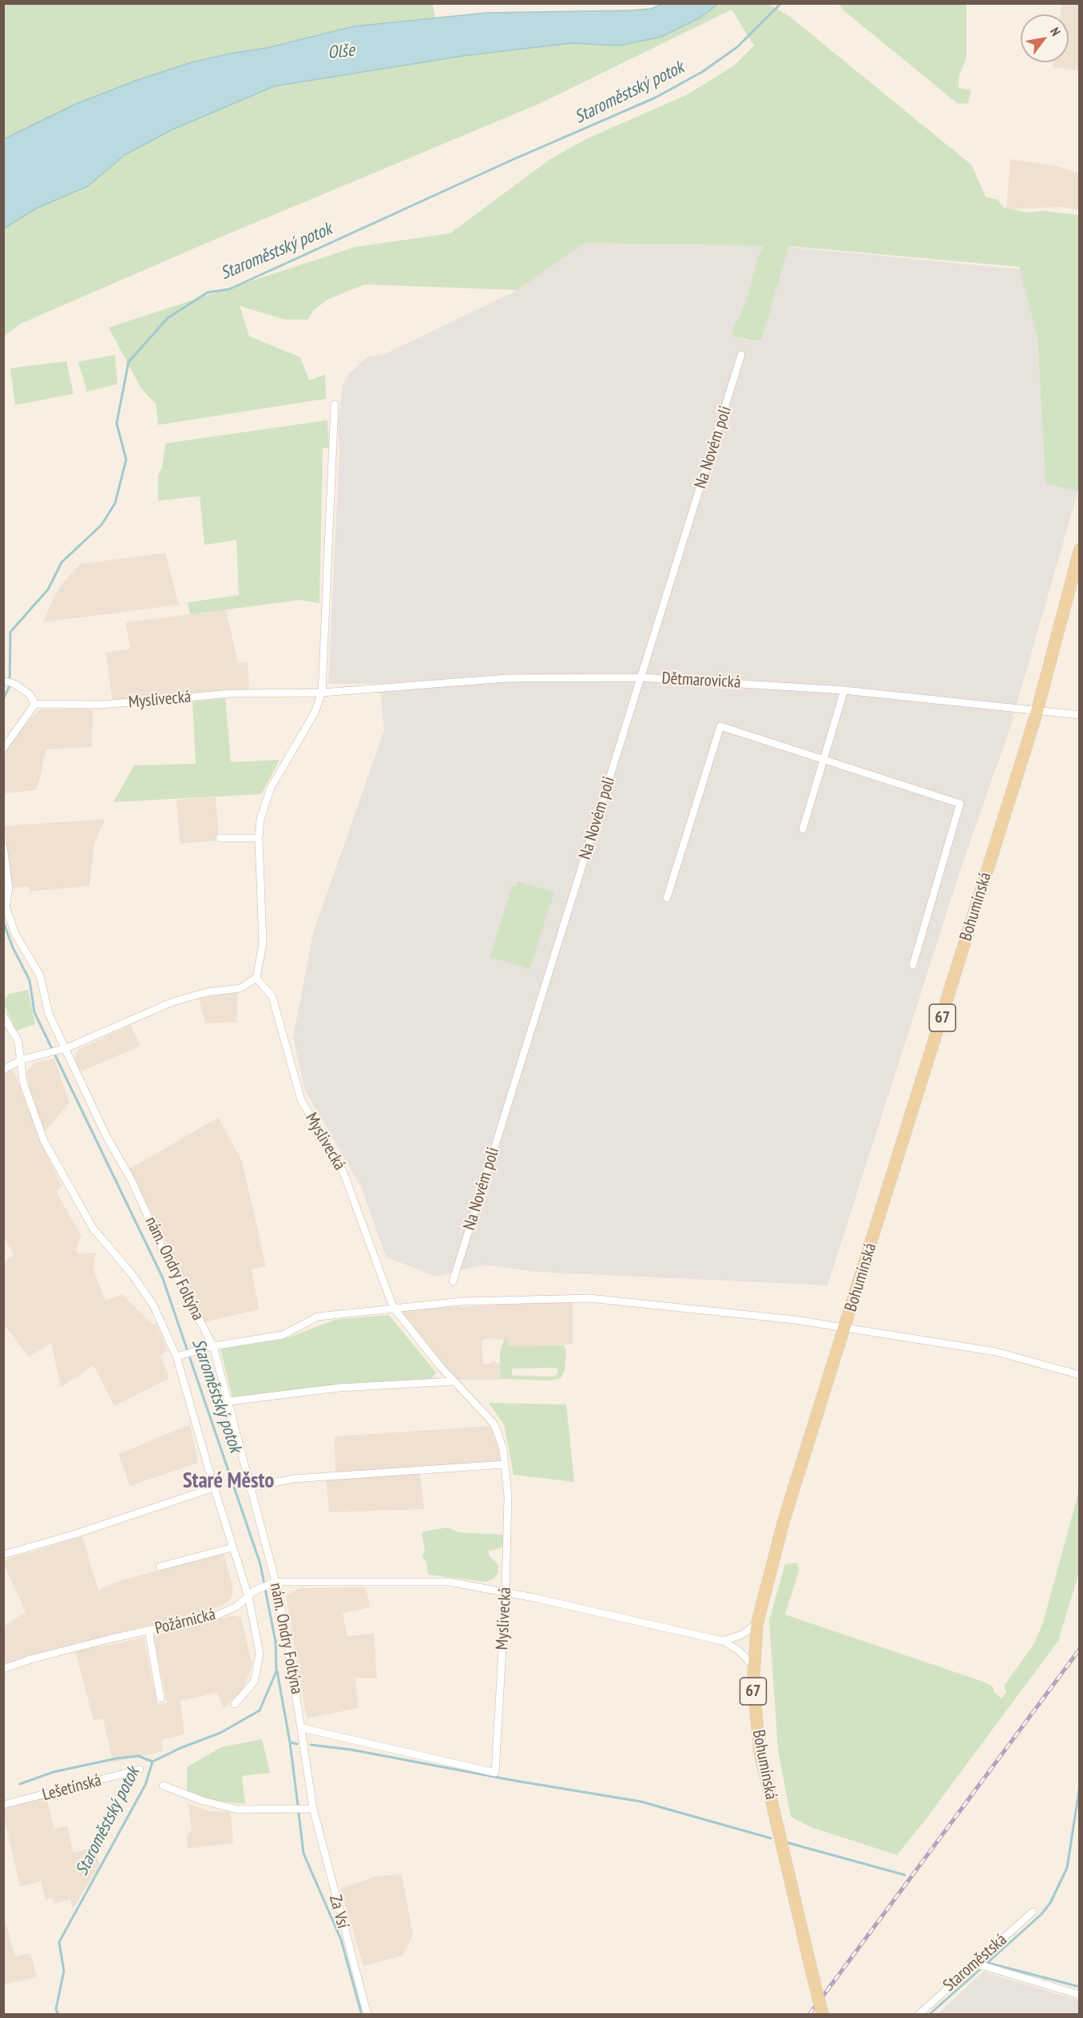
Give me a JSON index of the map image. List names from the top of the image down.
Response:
{
  "streets": {
    "main road": ["Bohumínská", "67"],
    "street": [
      "Na Novém poli",
      "Dětmarovická",
      "Myslivecká",
      "nám. Ondry Foltýna",
      "Požárnická",
      "Lešetínská",
      "Za Vsí",
      "Staroměstská"
    ]
  },
  "crossings": [
    ["Na Novém poli", "Dětmarovická"],
    ["Dětmarovická", "Myslivecká"],
    ["Dětmarovická", "Bohumínská"],
    ["Myslivecká", "nám. Ondry Foltýna"],
    ["nám. Ondry Foltýna", "Požárnická"],
    ["nám. Ondry Foltýna", "Za Vsí"]
  ],
  "districts": ["Staré Město"],
  "water": ["Olše", "Staroměstský potok"],
  "north": "top right"
}
